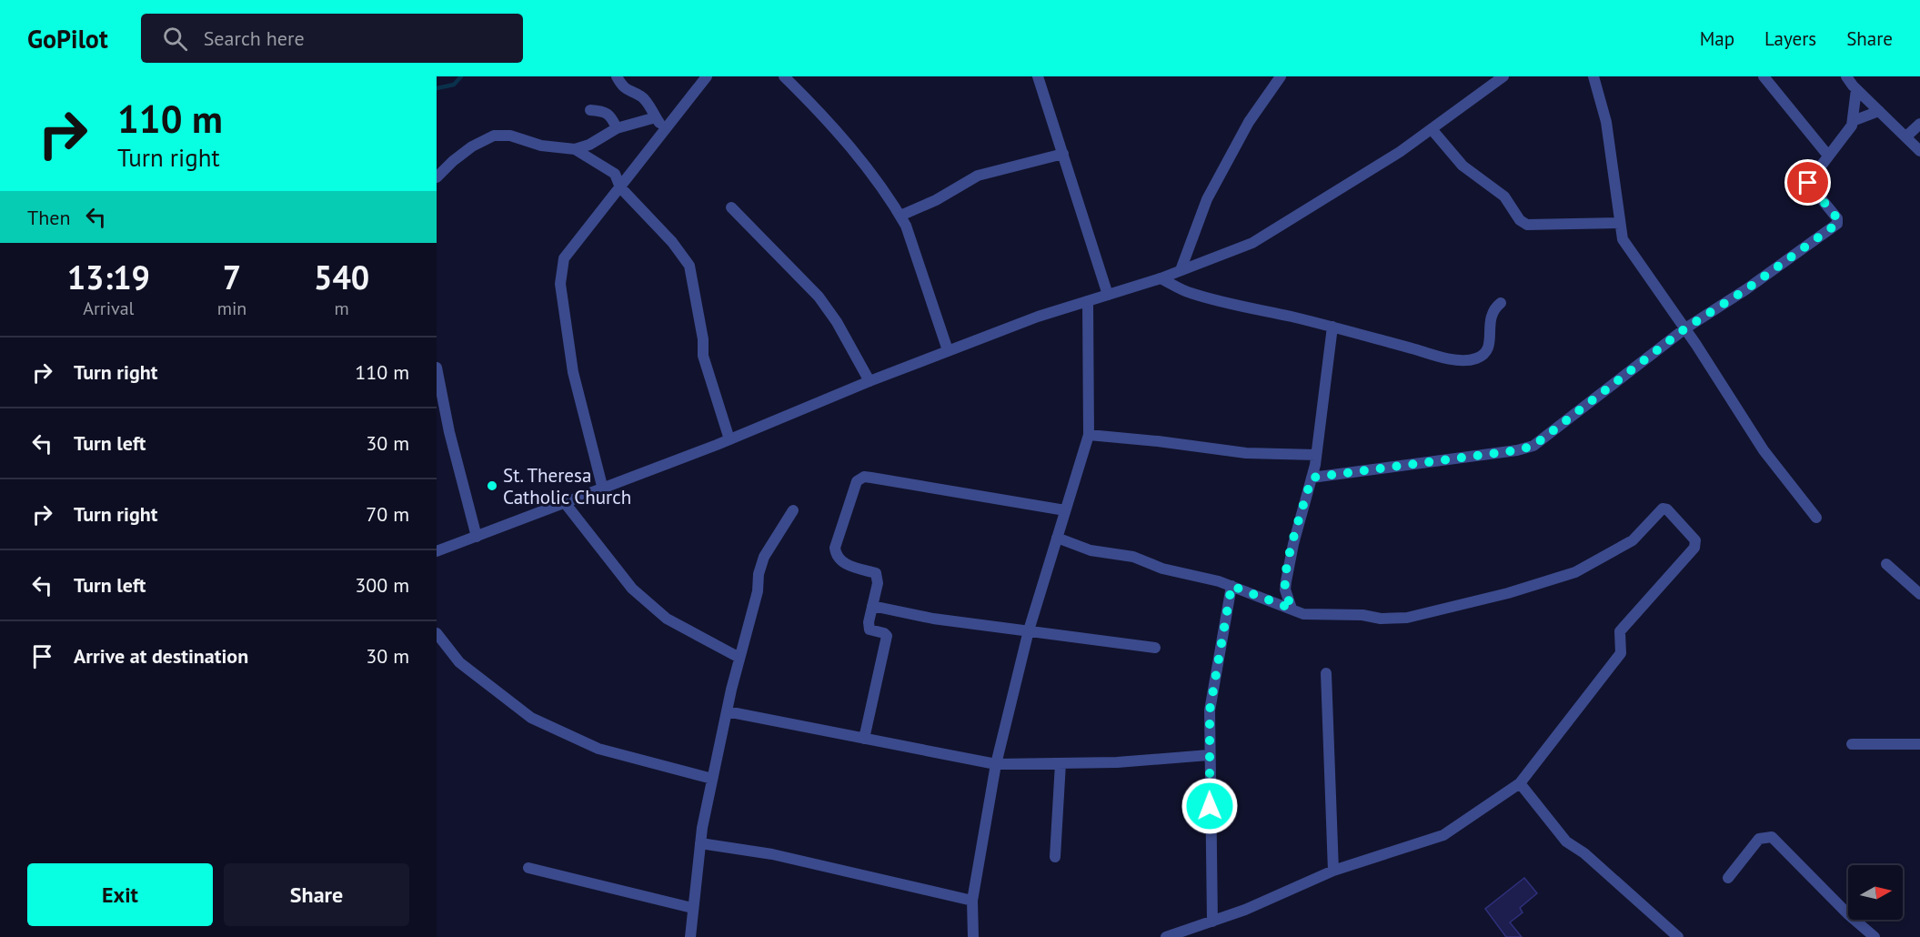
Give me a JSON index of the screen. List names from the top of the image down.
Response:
{
  "places": ["St. Theresa Catholic Church"],
  "north": "right",
  "page": {
    "header": "GoPilot",
    "search": "Search here",
    "nav": ["Map", "Layers", "Share"],
    "turn": ["110 m", "Turn right"],
    "then": "Then",
    "eta": [
      "13:19",
      "Arrival",
      "7",
      "min",
      "540",
      "m"
    ],
    "list": [
      {
        "name": "Turn right",
        "value": "110 m"
      },
      {
        "name": "Turn left",
        "value": "30 m"
      },
      {
        "name": "Turn right",
        "value": "70 m"
      },
      {
        "name": "Turn left",
        "value": "300 m"
      },
      {
        "name": "Arrive at destination",
        "value": "30 m"
      }
    ],
    "buttons": ["Exit", "Share"]
  }
}
